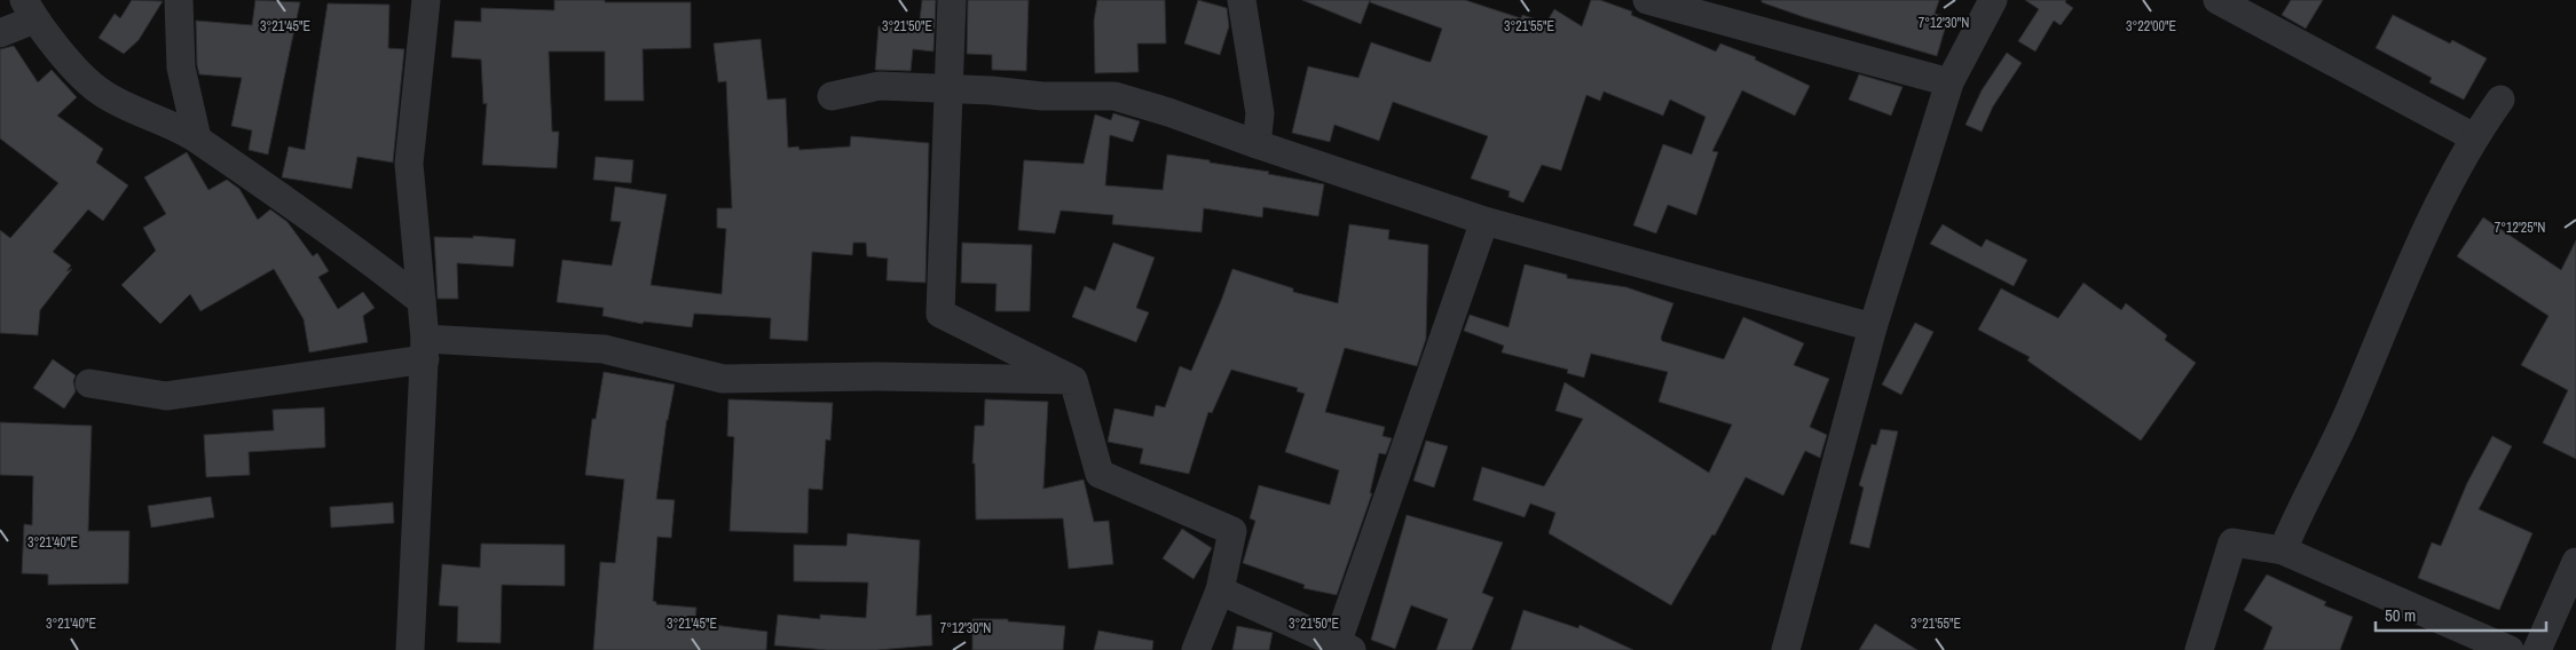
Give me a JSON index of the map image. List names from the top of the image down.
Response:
{
  "scale_bar": "50 m",
  "coordinates": [
    "7°12'30\"N",
    "3°21'55\"E",
    "3°21'45\"E",
    "3°21'50\"E",
    "3°22'00\"E",
    "7°12'25\"N",
    "3°21'40\"E"
  ]
}
